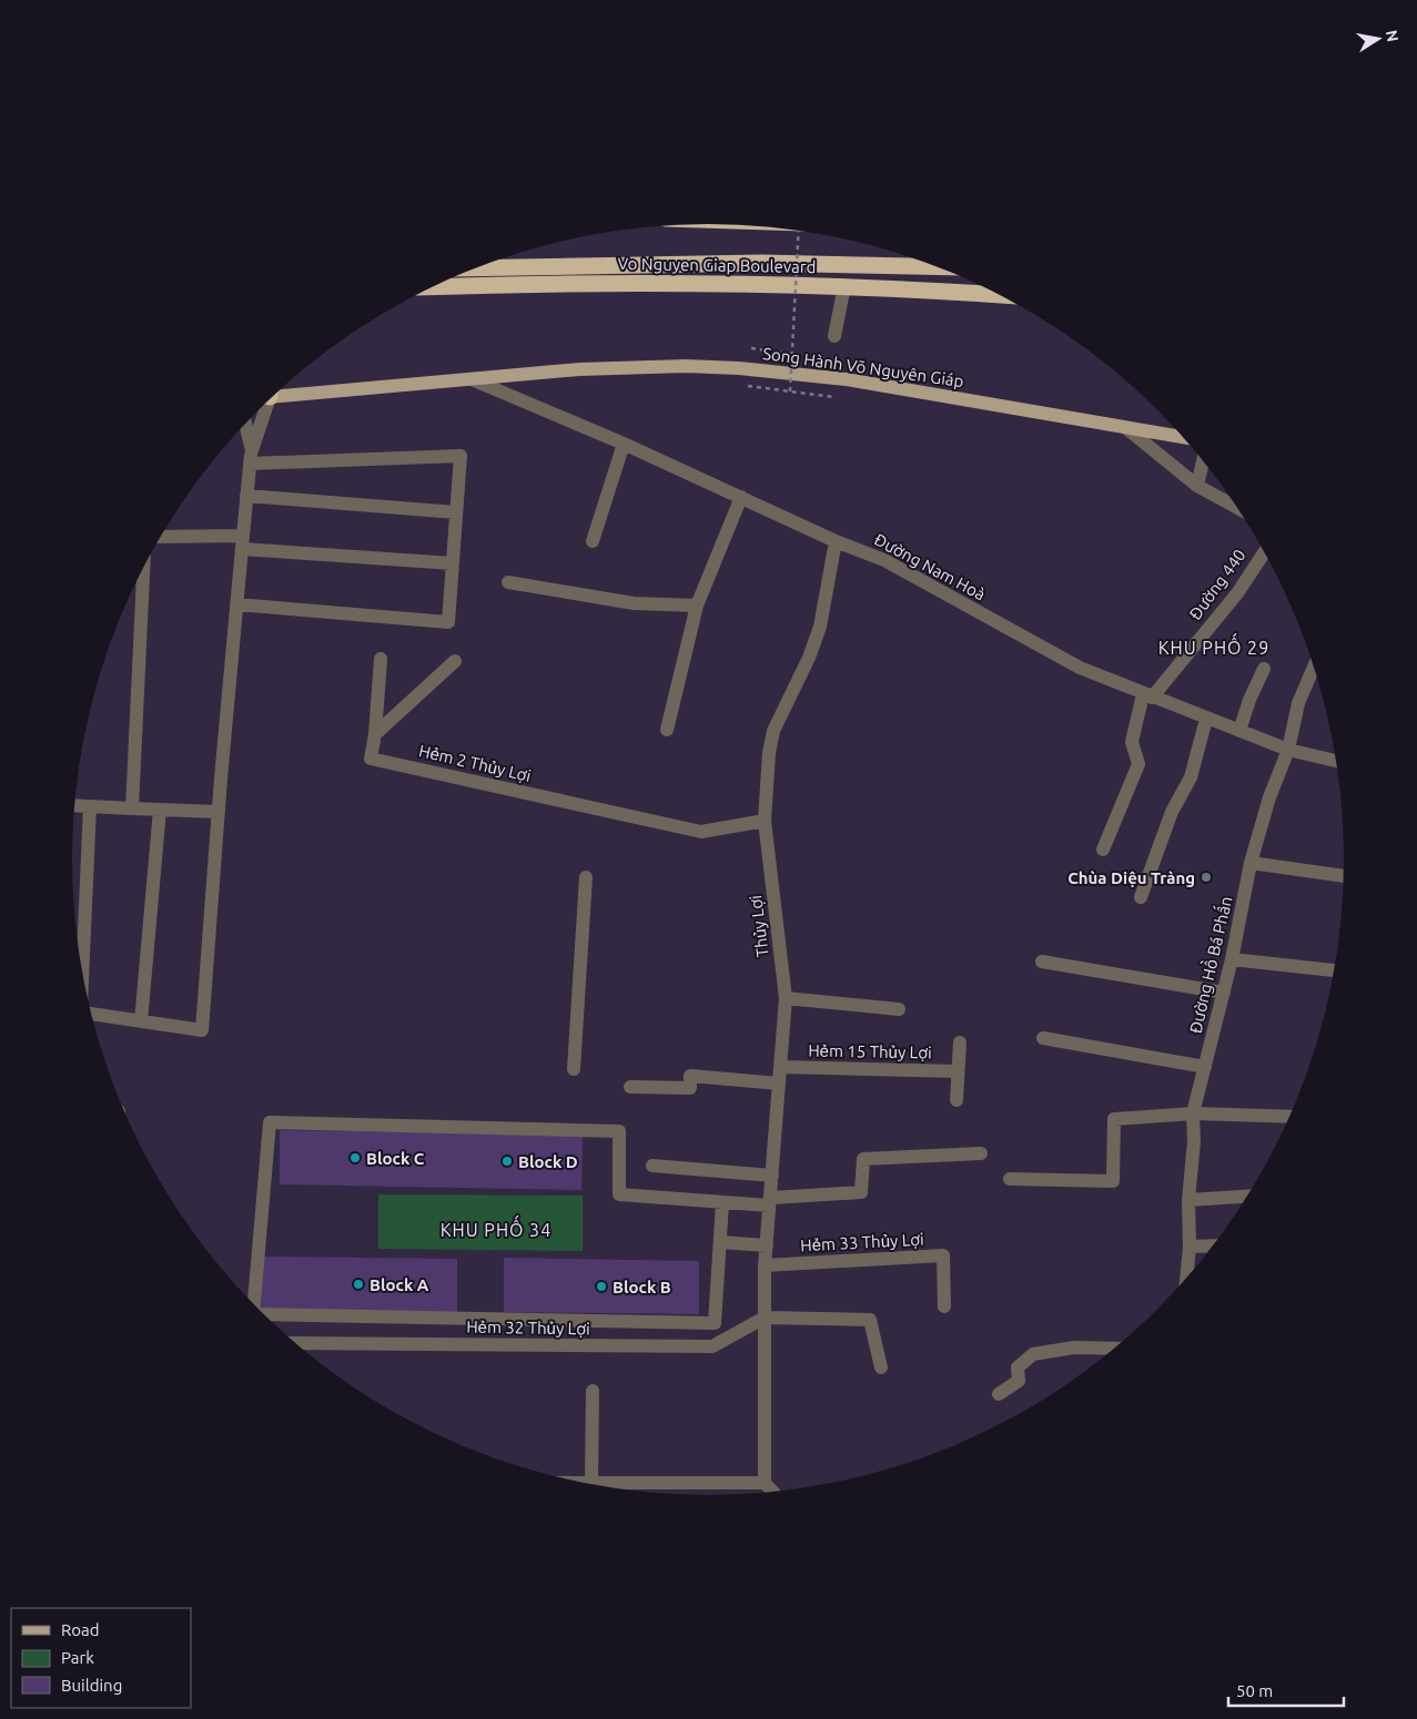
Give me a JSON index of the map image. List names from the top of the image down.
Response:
{
  "streets": {
    "highway": ["Vo Nguyen Giap Boulevard"],
    "main road": ["Song Hành Võ Nguyên Giáp"],
    "street": [
      "Đường Nam Hoà",
      "Đường 440",
      "Hẻm 2 Thủy Lợi",
      "Thủy Lợi",
      "Đường Hồ Bá Phấn",
      "Hẻm 15 Thủy Lợi",
      "Hẻm 33 Thủy Lợi",
      "Hẻm 32 Thủy Lợi"
    ]
  },
  "crossings": [
    ["Song Hành Võ Nguyên Giáp", "Đường Nam Hoà"],
    ["Đường Nam Hoà", "Đường 440"],
    ["Đường Nam Hoà", "Thủy Lợi"],
    ["Đường Nam Hoà", "Đường Hồ Bá Phấn"],
    ["Hẻm 2 Thủy Lợi", "Thủy Lợi"],
    ["Thủy Lợi", "Hẻm 15 Thủy Lợi"],
    ["Thủy Lợi", "Hẻm 33 Thủy Lợi"],
    ["Thủy Lợi", "Hẻm 32 Thủy Lợi"]
  ],
  "districts": ["KHU PHỐ 29", "KHU PHỐ 34"],
  "places": [
    "Chùa Diệu Tràng",
    "Block C",
    "Block D",
    "Block A",
    "Block B"
  ],
  "legend": ["Road", "Park", "Building"],
  "scale_bar": "50 m",
  "north": "right"
}
